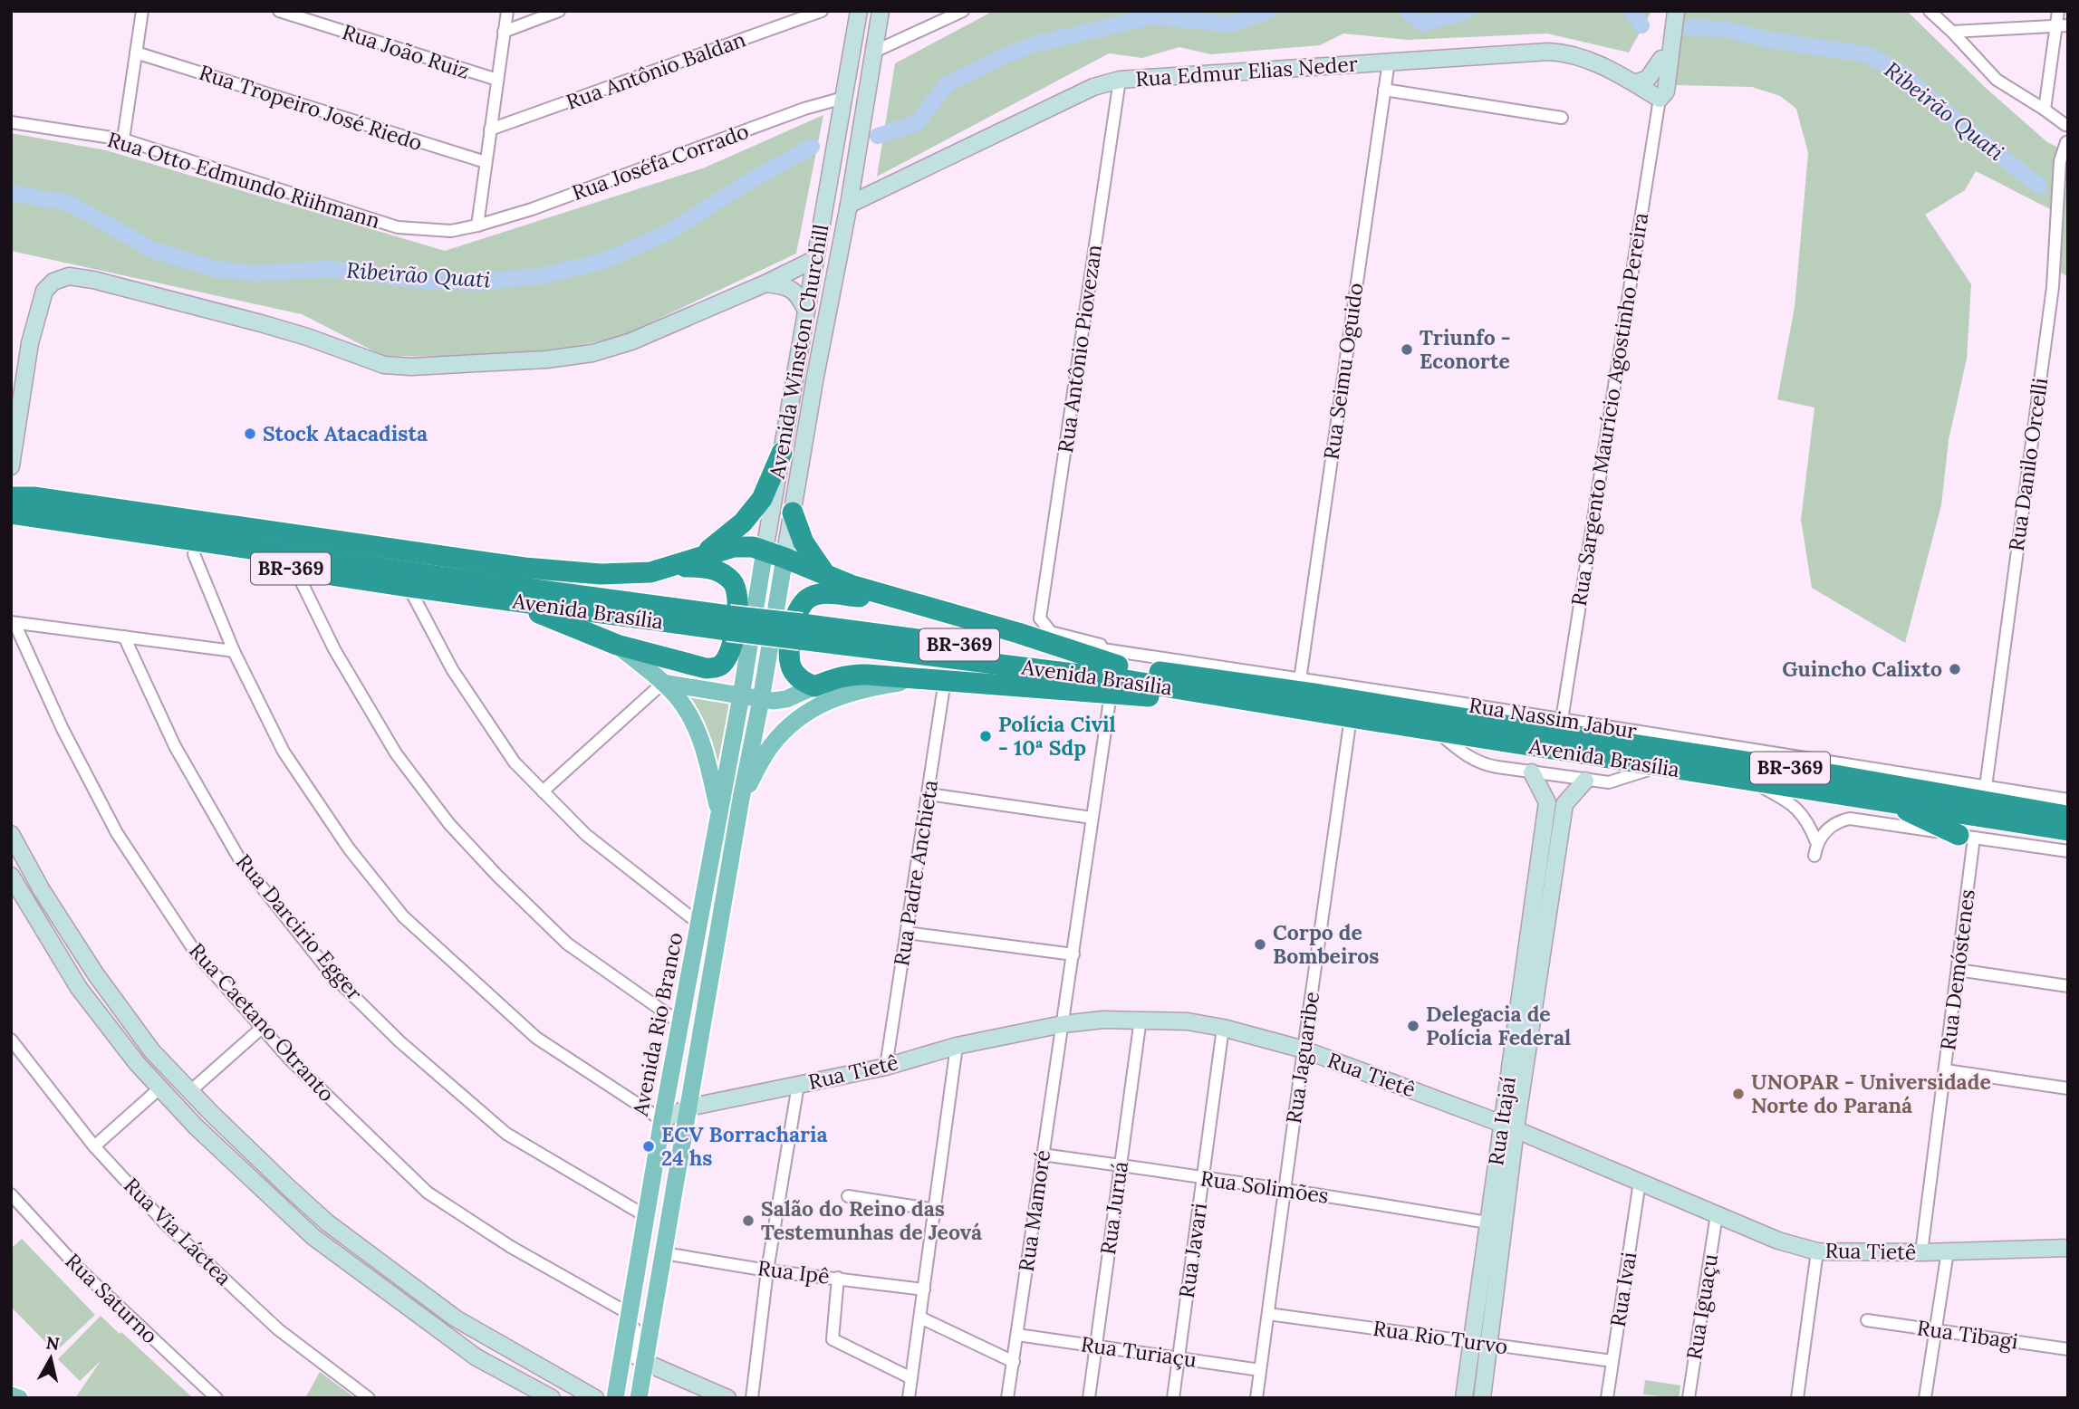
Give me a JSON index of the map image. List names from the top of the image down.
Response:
{
  "streets": {
    "highway": ["BR-369", "Avenida Brasília"],
    "main road": ["Avenida Winston Churchill", "Avenida Rio Branco"],
    "street": [
      "Rua João Ruiz",
      "Rua Antônio Baldan",
      "Rua Edmur Elias Neder",
      "Rua Tropeiro José Riedo",
      "Rua Joséfa Corrado",
      "Rua Otto Edmundo Riihmann",
      "Rua Antônio Piovezan",
      "Rua Seimu Oguido",
      "Rua Sargento Maurício Agostinho Pereira",
      "Rua Danilo Orcelli",
      "Rua Nassim Jabur",
      "Rua Padre Anchieta",
      "Rua Darcirio Egger",
      "Rua Demóstenes",
      "Rua Caetano Otranto",
      "Rua Jaguaribe",
      "Rua Tietê",
      "Rua Itajaí",
      "Rua Solimões",
      "Rua Juruá",
      "Rua Mamoré",
      "Rua Via Láctea",
      "Rua Javari",
      "Rua Ipê",
      "Rua Ivai",
      "Rua Saturno",
      "Rua Iguaçu",
      "Rua Tibagi",
      "Rua Rio Turvo",
      "Rua Turiaçu"
    ]
  },
  "crossings": [
    ["Rua Edmur Elias Neder", "Rua Antônio Piovezan"],
    ["Rua Edmur Elias Neder", "Avenida Winston Churchill"],
    ["Rua Edmur Elias Neder", "Rua Seimu Oguido"],
    ["Rua Edmur Elias Neder", "Rua Sargento Maurício Agostinho Pereira"],
    ["Rua Joséfa Corrado", "Rua Otto Edmundo Riihmann"],
    ["Rua Joséfa Corrado", "Avenida Winston Churchill"],
    ["Rua Antônio Piovezan", "Rua Nassim Jabur"],
    ["Avenida Winston Churchill", "Avenida Rio Branco"],
    ["Rua Seimu Oguido", "Rua Nassim Jabur"],
    ["Rua Sargento Maurício Agostinho Pereira", "Rua Nassim Jabur"],
    ["Rua Danilo Orcelli", "Rua Nassim Jabur"],
    ["Avenida Brasília", "Rua Nassim Jabur"],
    ["Avenida Brasília", "Rua Jaguaribe"],
    ["Rua Padre Anchieta", "Rua Tietê"],
    ["Rua Darcirio Egger", "Avenida Rio Branco"],
    ["Rua Demóstenes", "Rua Tietê"],
    ["Rua Caetano Otranto", "Avenida Rio Branco"],
    ["Avenida Rio Branco", "Rua Tietê"],
    ["Avenida Rio Branco", "Rua Ipê"],
    ["Rua Jaguaribe", "Rua Tietê"],
    ["Rua Jaguaribe", "Rua Solimões"],
    ["Rua Jaguaribe", "Rua Rio Turvo"],
    ["Rua Jaguaribe", "Rua Turiaçu"],
    ["Rua Tietê", "Rua Itajaí"],
    ["Rua Tietê", "Rua Juruá"],
    ["Rua Tietê", "Rua Mamoré"],
    ["Rua Tietê", "Rua Javari"],
    ["Rua Tietê", "Rua Ivai"],
    ["Rua Tietê", "Rua Iguaçu"],
    ["Rua Itajaí", "Rua Solimões"],
    ["Rua Itajaí", "Rua Rio Turvo"],
    ["Rua Solimões", "Rua Juruá"],
    ["Rua Solimões", "Rua Mamoré"],
    ["Rua Solimões", "Rua Javari"],
    ["Rua Juruá", "Rua Turiaçu"],
    ["Rua Mamoré", "Rua Turiaçu"],
    ["Rua Javari", "Rua Turiaçu"],
    ["Rua Ivai", "Rua Rio Turvo"]
  ],
  "water": ["Ribeirão Quati"],
  "places": [
    "Triunfo - Econorte",
    "Stock Atacadista",
    "Guincho Calixto",
    "Polícia Civil - 10ª Sdp",
    "Corpo de Bombeiros",
    "Delegacia de Polícia Federal",
    "UNOPAR - Universidade Norte do Paraná",
    "ECV Borracharia 24 hs",
    "Salão do Reino das Testemunhas de Jeová"
  ],
  "north": "top"
}
